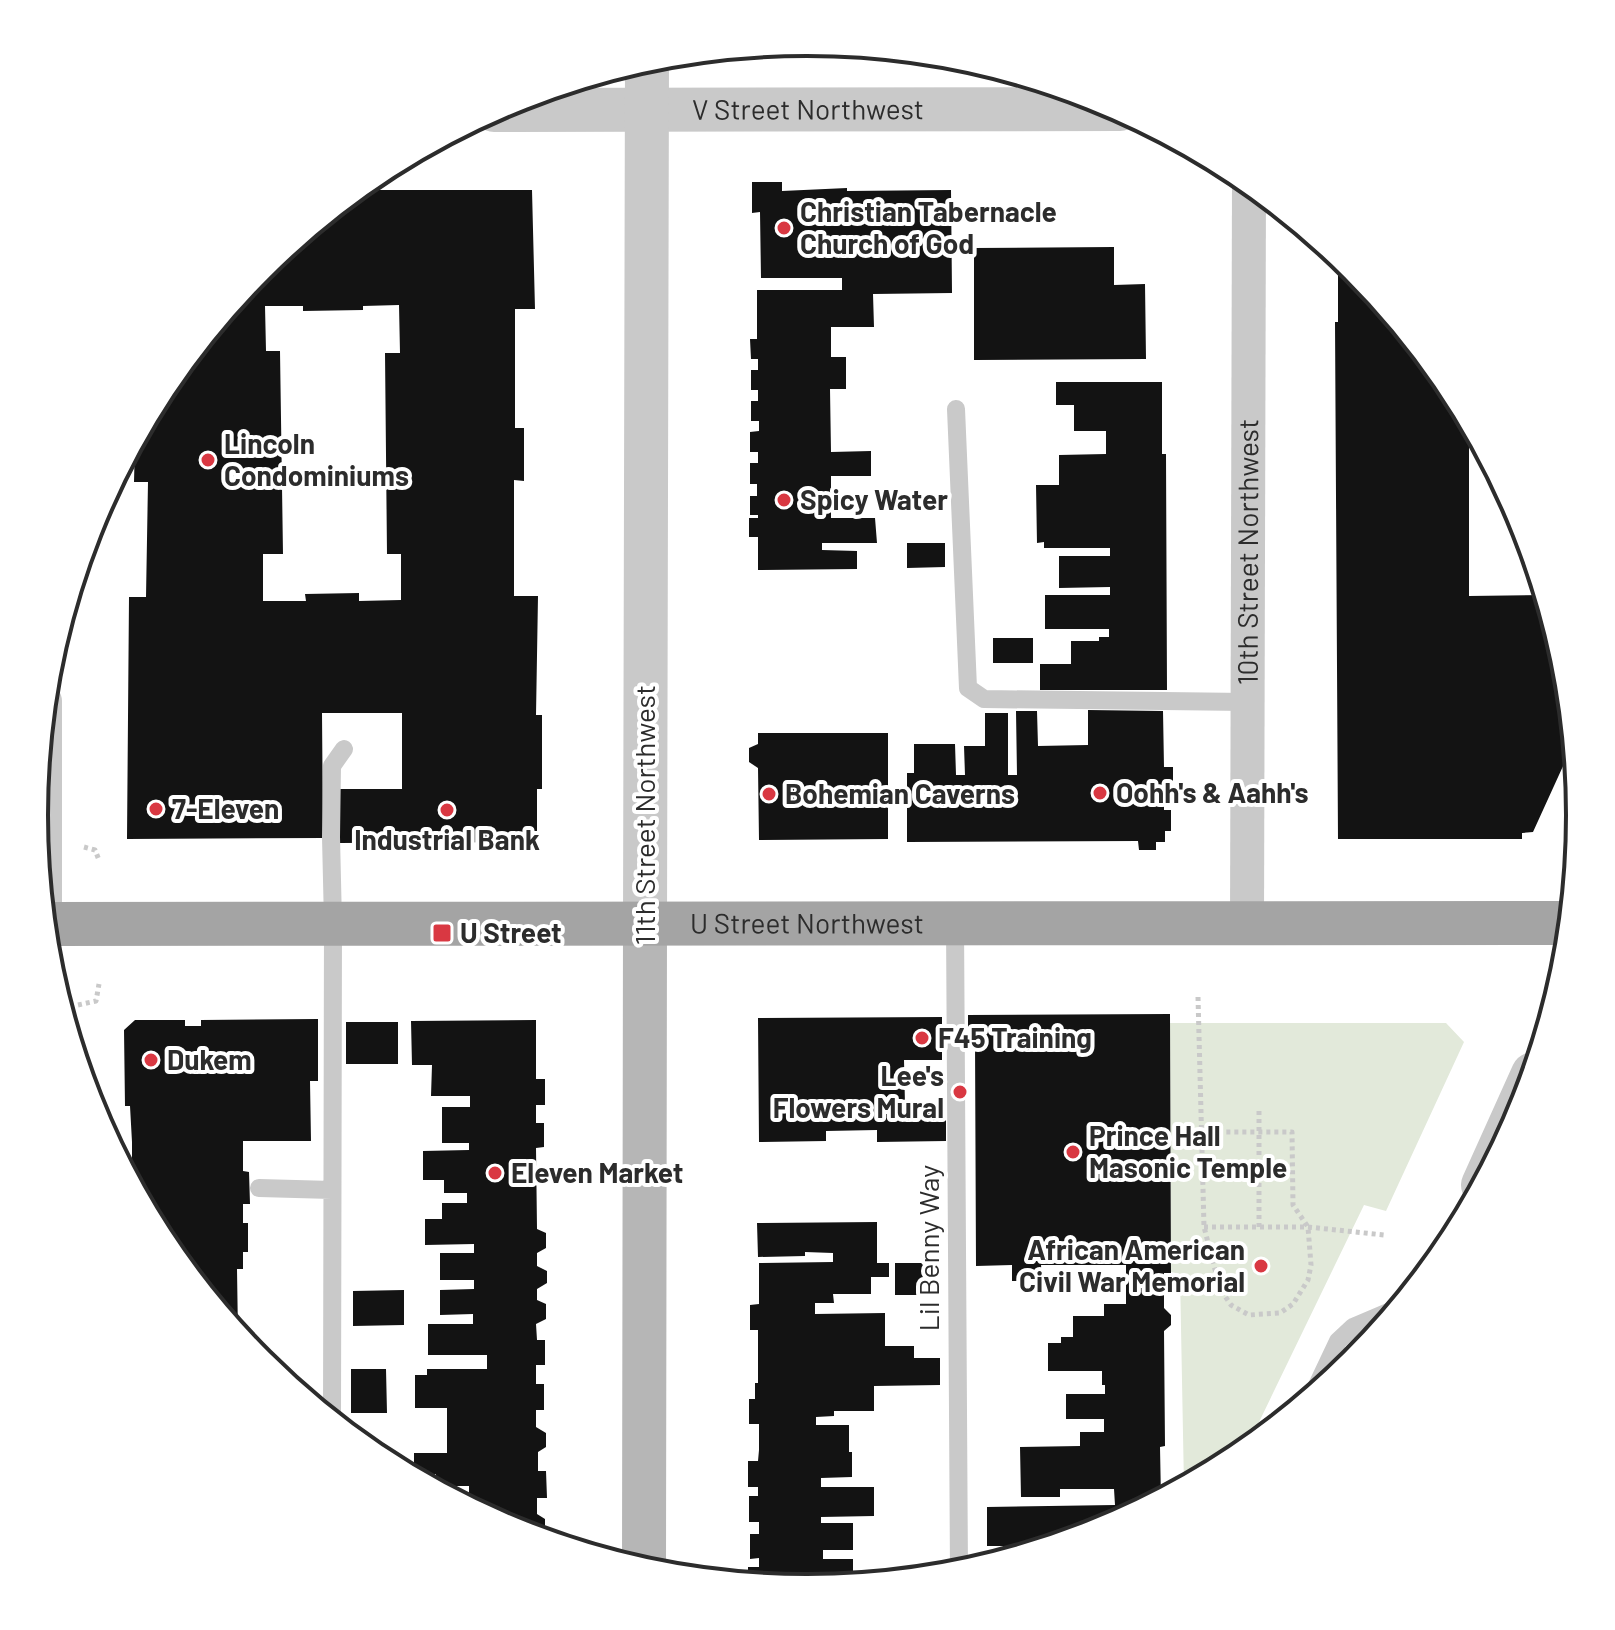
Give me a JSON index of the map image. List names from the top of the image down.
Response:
{
  "streets": {
    "main road": ["11th Street Northwest", "U Street Northwest"],
    "street": ["V Street Northwest", "10th Street Northwest"],
    "lane": ["Lil Benny Way"]
  },
  "crossings": [
    ["V Street Northwest", "11th Street Northwest"],
    ["10th Street Northwest", "U Street Northwest"],
    ["11th Street Northwest", "U Street Northwest"],
    ["U Street Northwest", "Lil Benny Way"]
  ],
  "places": {
    "other": [
      "Christian Tabernacle Church of God",
      "Lincoln Condominiums",
      "Spicy Water",
      "Oohh's & Aahh's",
      "Bohemian Caverns",
      "7-Eleven",
      "Industrial Bank",
      "F45 Training",
      "Dukem",
      "Lee's Flowers Mural",
      "Prince Hall Masonic Temple",
      "Eleven Market",
      "African American Civil War Memorial"
    ],
    "transit": ["U Street"]
  }
}
